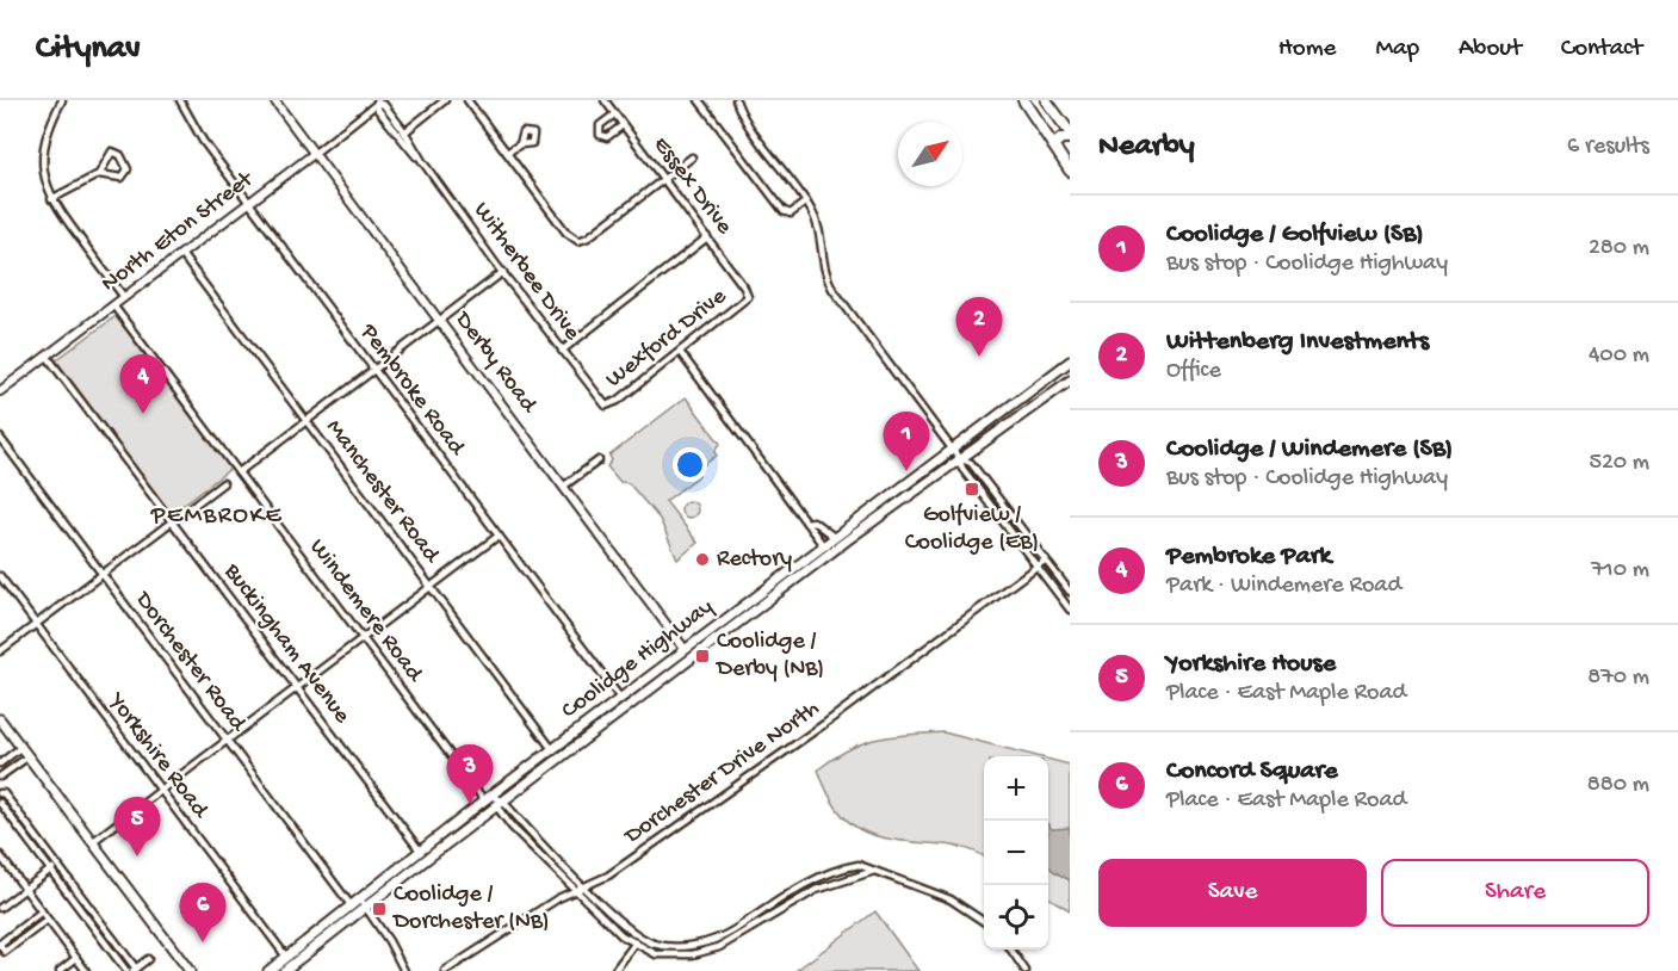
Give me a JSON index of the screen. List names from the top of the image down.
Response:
{
  "streets": {
    "main road": ["Coolidge Highway"],
    "street": [
      "Essex Drive",
      "North Eton Street",
      "Witherbee Drive",
      "Wexford Drive",
      "Derby Road",
      "Pembroke Road",
      "Manchester Road",
      "Windemere Road",
      "Buckingham Avenue",
      "Dorchester Road",
      "Yorkshire Road",
      "Dorchester Drive North"
    ]
  },
  "crossings": [
    ["Essex Drive", "Wexford Drive"],
    ["North Eton Street", "Witherbee Drive"],
    ["North Eton Street", "Derby Road"],
    ["North Eton Street", "Pembroke Road"],
    ["North Eton Street", "Manchester Road"],
    ["North Eton Street", "Windemere Road"],
    ["North Eton Street", "Buckingham Avenue"],
    ["Witherbee Drive", "Wexford Drive"],
    ["Derby Road", "Coolidge Highway"],
    ["Pembroke Road", "Coolidge Highway"],
    ["Manchester Road", "Coolidge Highway"],
    ["Windemere Road", "Coolidge Highway"],
    ["Buckingham Avenue", "Coolidge Highway"],
    ["Coolidge Highway", "Dorchester Road"],
    ["Coolidge Highway", "Yorkshire Road"]
  ],
  "districts": ["PEMBROKE"],
  "places": {
    "transit": ["Golfview / Coolidge (EB)", "Coolidge / Derby (NB)", "Coolidge / Dorchester (NB)"],
    "other": ["Rectory"]
  },
  "north": "top right",
  "page": {
    "header": "Citynav",
    "nav": [
      "Home",
      "Map",
      "About",
      "Contact"
    ],
    "heading": ["Nearby", "6 results"],
    "list": [
      {
        "mark": "1",
        "name": "Coolidge / Golfview (SB)",
        "note": "Bus stop · Coolidge Highway",
        "value": "280 m"
      },
      {
        "mark": "2",
        "name": "Wittenberg Investments",
        "note": "Office",
        "value": "400 m"
      },
      {
        "mark": "3",
        "name": "Coolidge / Windemere (SB)",
        "note": "Bus stop · Coolidge Highway",
        "value": "520 m"
      },
      {
        "mark": "4",
        "name": "Pembroke Park",
        "note": "Park · Windemere Road",
        "value": "710 m"
      },
      {
        "mark": "5",
        "name": "Yorkshire House",
        "note": "Place · East Maple Road",
        "value": "870 m"
      },
      {
        "mark": "6",
        "name": "Concord Square",
        "note": "Place · East Maple Road",
        "value": "880 m"
      }
    ],
    "pins": [
      "2",
      "4",
      "1",
      "3",
      "5",
      "6"
    ],
    "map_buttons": ["+", "−"],
    "buttons": ["Save", "Share"]
  }
}
